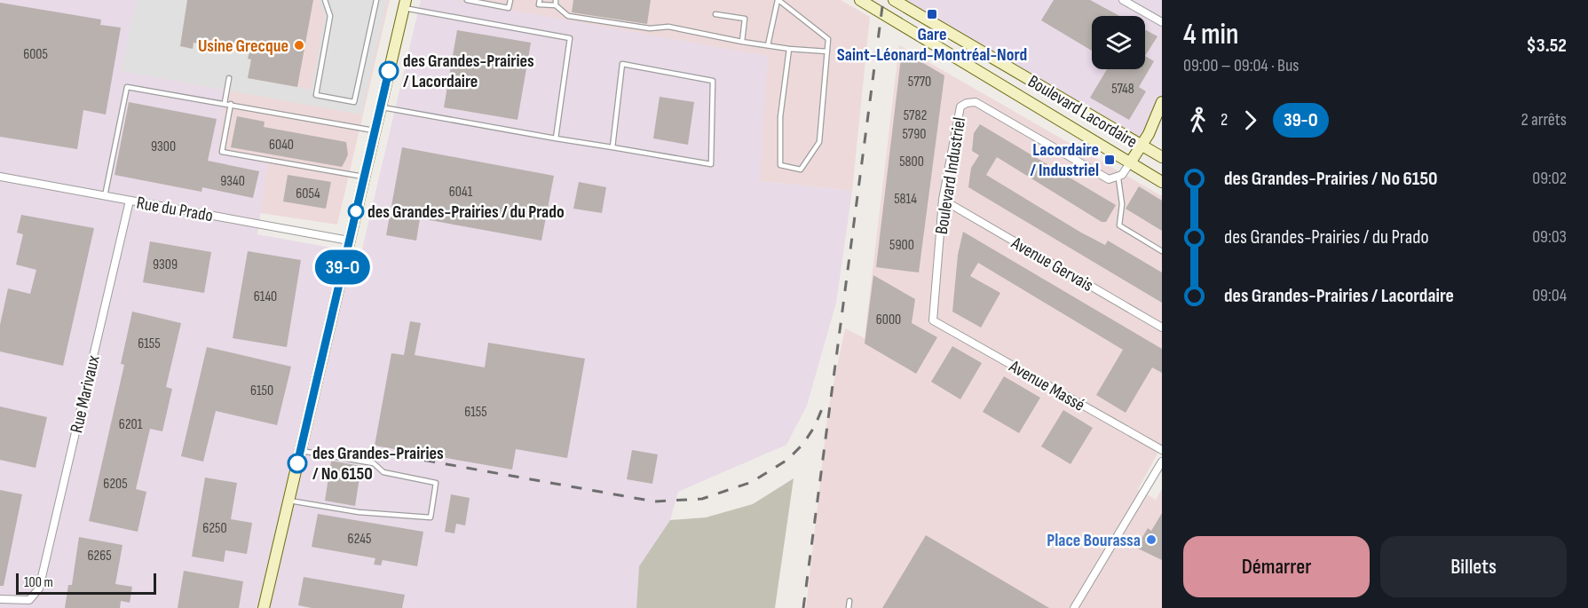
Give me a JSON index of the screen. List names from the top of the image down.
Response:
{
  "streets": {
    "main road": ["Boulevard Lacordaire"],
    "street": [
      "Boulevard Industriel",
      "Rue du Prado",
      "Avenue Gervais",
      "Avenue Massé",
      "Rue Marivaux"
    ]
  },
  "crossings": [
    ["Boulevard Industriel", "Avenue Gervais"],
    ["Boulevard Industriel", "Avenue Massé"],
    ["Rue du Prado", "Rue Marivaux"]
  ],
  "places": {
    "transit": ["Gare Saint-Léonard-Montréal-Nord", "Lacordaire / Industriel"],
    "other": [
      "Usine Grecque",
      "des Grandes-Prairies / Lacordaire",
      "des Grandes-Prairies / du Prado",
      "des Grandes-Prairies / No 6150",
      "Place Bourassa"
    ]
  },
  "lines": ["bus line 39-O"],
  "house_numbers": [
    "6005",
    "5770",
    "5748",
    "5782",
    "5790",
    "6040",
    "9300",
    "5800",
    "9340",
    "6041",
    "6054",
    "5814",
    "5900",
    "9309",
    "6140",
    "6000",
    "6155",
    "6150",
    "6155",
    "6201",
    "6205",
    "6250",
    "6245",
    "6265"
  ],
  "scale_bar": "100 m",
  "page": {
    "on_map": "39-O",
    "heading": ["4 min", "09:00 – 09:04 · Bus", "$3.52"],
    "legs": ["2", "39-O", "2 arrêts"],
    "list": [
      {
        "name": "des Grandes-Prairies / No 6150",
        "value": "09:02"
      },
      {
        "name": "des Grandes-Prairies / du Prado",
        "value": "09:03"
      },
      {
        "name": "des Grandes-Prairies / Lacordaire",
        "value": "09:04"
      }
    ],
    "buttons": ["Démarrer", "Billets"],
    "scale": "100 m"
  }
}
